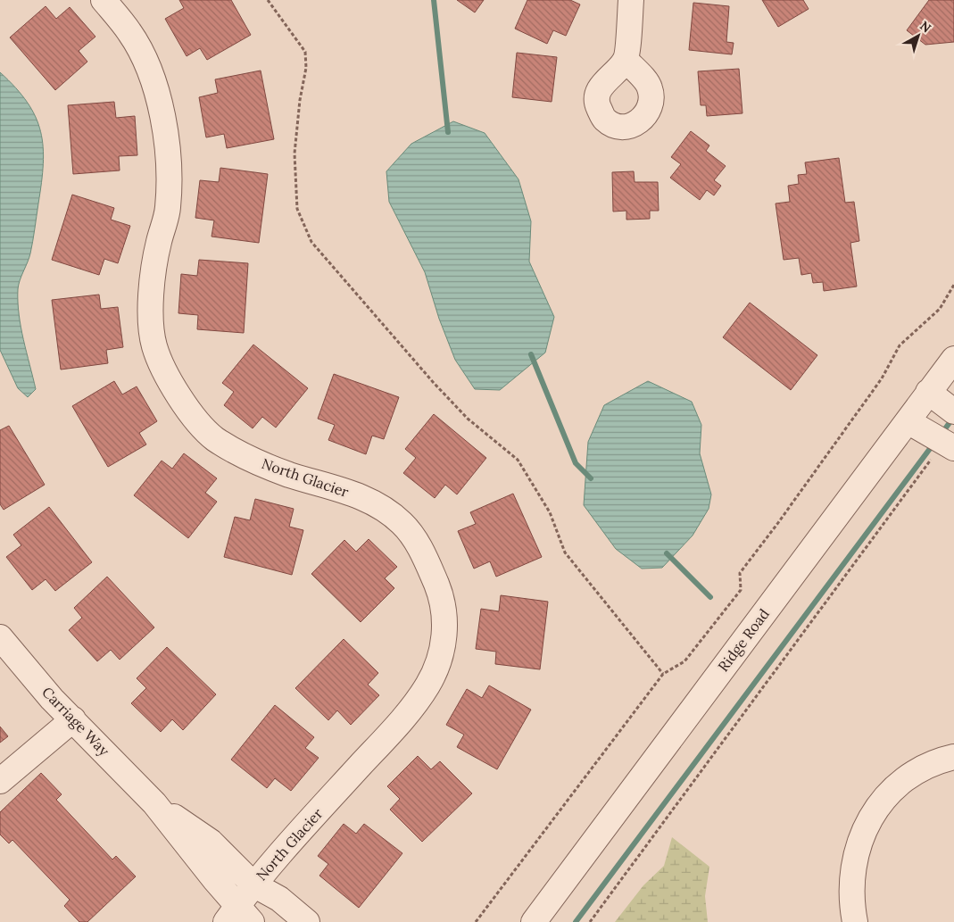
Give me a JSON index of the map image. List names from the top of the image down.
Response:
{
  "streets": {
    "street": ["North Glacier", "Ridge Road", "Carriage Way"]
  },
  "crossings": [
    ["North Glacier", "Carriage Way"]
  ],
  "north": "top right"
}
